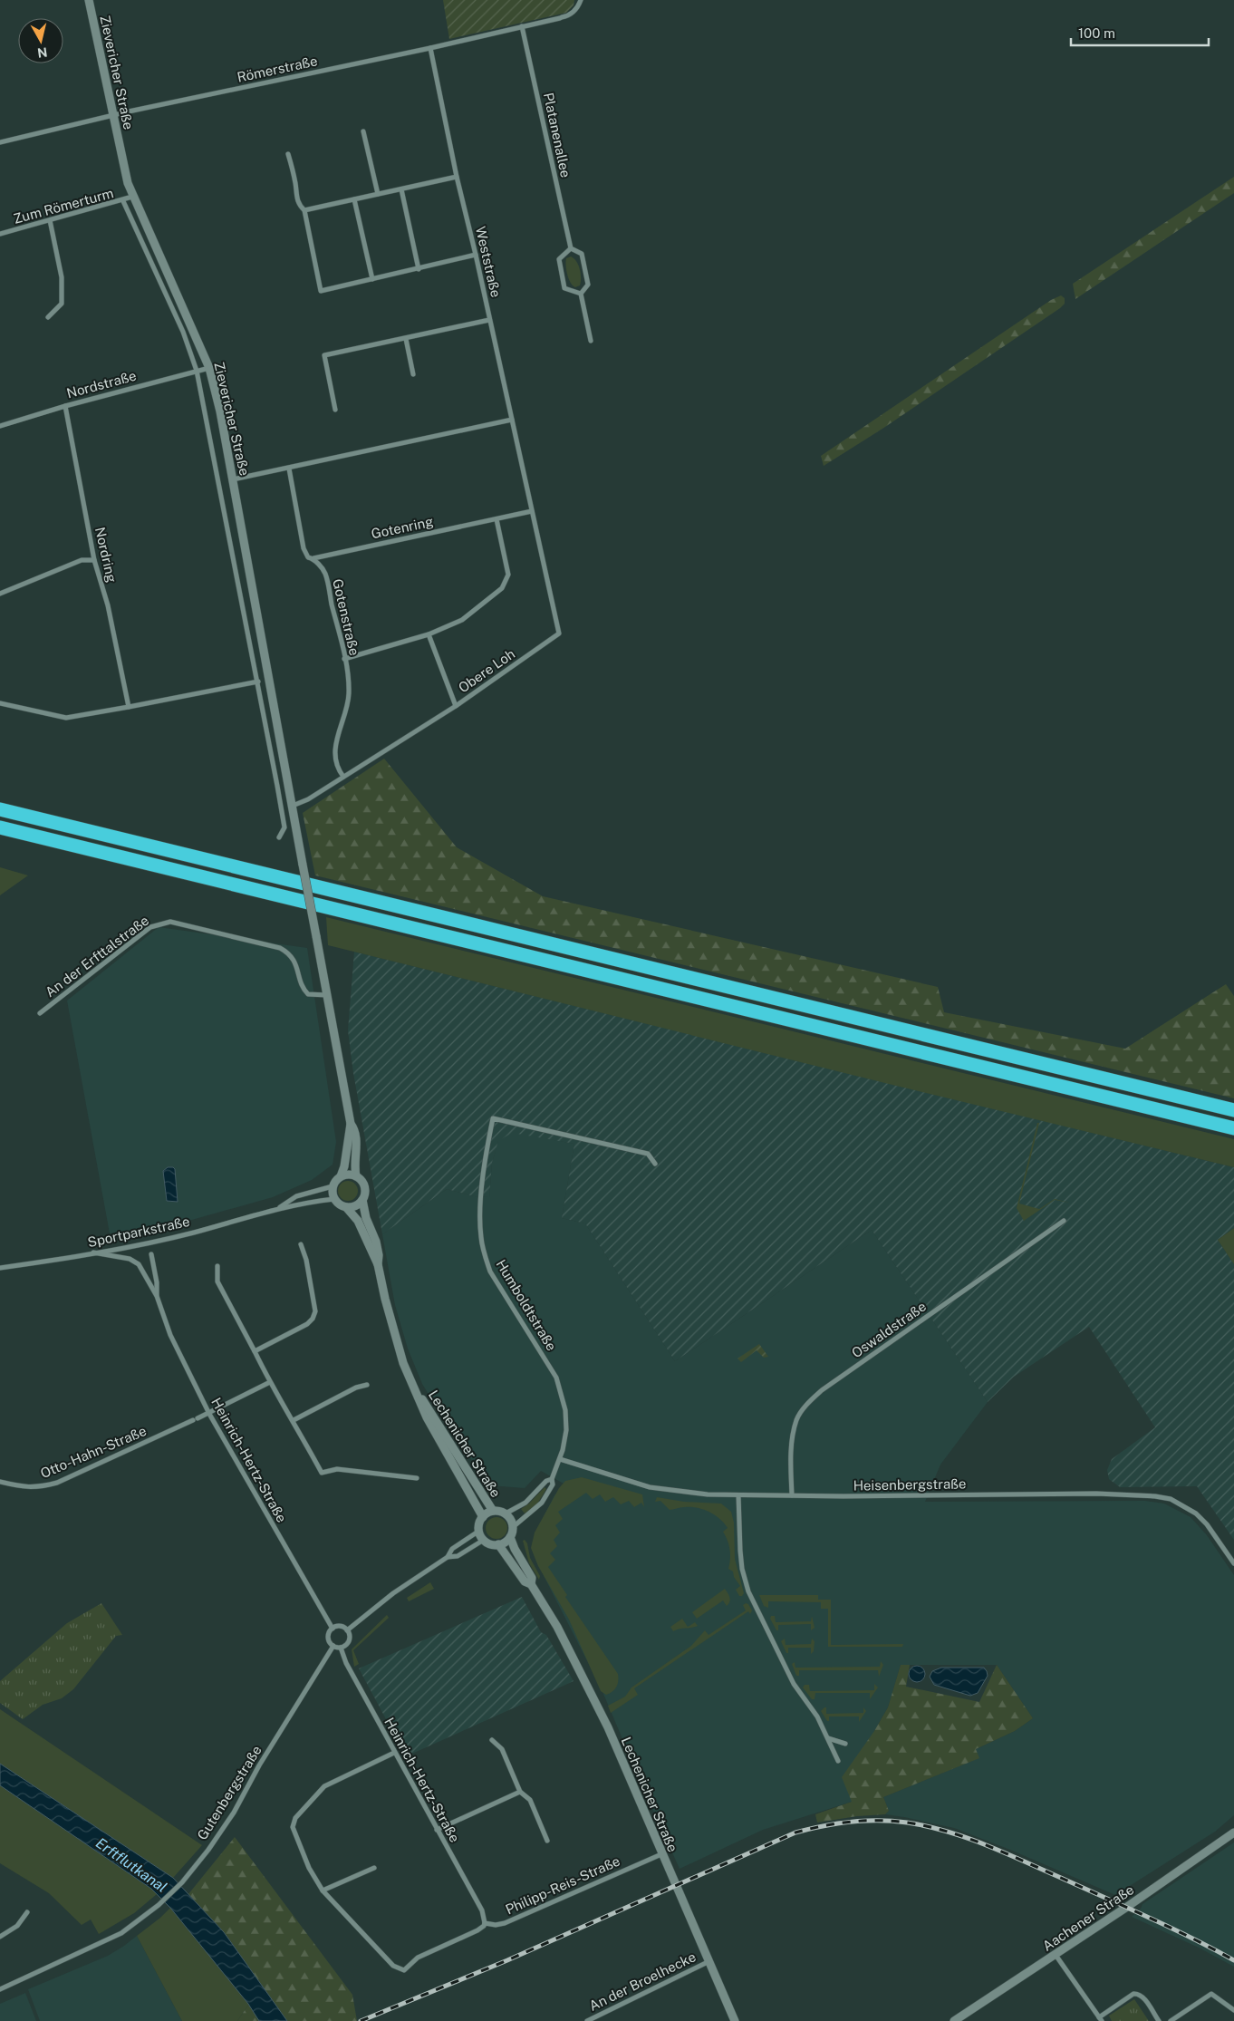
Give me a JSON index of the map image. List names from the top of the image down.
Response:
{
  "streets": {
    "street": [
      "Römerstraße",
      "Zievericher Straße",
      "Platanenallee",
      "Zum Römerturm",
      "Weststraße",
      "Nordstraße",
      "Gotenring",
      "Nordring",
      "Gotenstraße",
      "Obere Loh",
      "An der Erfttalstraße",
      "Sportparkstraße",
      "Humboldtstraße",
      "Oswaldstraße",
      "Lechenicher Straße",
      "Otto-Hahn-Straße",
      "Heinrich-Hertz-Straße",
      "Heisenbergstraße",
      "Gutenbergstraße",
      "Philipp-Reis-Straße",
      "Aachener Straße",
      "An der Broelhecke"
    ]
  },
  "crossings": [
    ["Römerstraße", "Zievericher Straße"],
    ["Römerstraße", "Platanenallee"],
    ["Römerstraße", "Weststraße"],
    ["Zievericher Straße", "Zum Römerturm"],
    ["Zievericher Straße", "Nordstraße"],
    ["Zievericher Straße", "Obere Loh"],
    ["Zievericher Straße", "An der Erfttalstraße"],
    ["Weststraße", "Obere Loh"],
    ["Nordstraße", "Nordring"],
    ["Gotenring", "Gotenstraße"],
    ["Gotenring", "Obere Loh"],
    ["Gotenstraße", "Obere Loh"],
    ["Sportparkstraße", "Lechenicher Straße"],
    ["Sportparkstraße", "Heinrich-Hertz-Straße"],
    ["Humboldtstraße", "Lechenicher Straße"],
    ["Humboldtstraße", "Heisenbergstraße"],
    ["Oswaldstraße", "Heisenbergstraße"],
    ["Lechenicher Straße", "Philipp-Reis-Straße"],
    ["Lechenicher Straße", "An der Broelhecke"],
    ["Otto-Hahn-Straße", "Heinrich-Hertz-Straße"],
    ["Heinrich-Hertz-Straße", "Gutenbergstraße"],
    ["Heinrich-Hertz-Straße", "Philipp-Reis-Straße"]
  ],
  "water": ["Erftflutkanal"],
  "scale_bar": "100 m",
  "north": "bottom"
}
